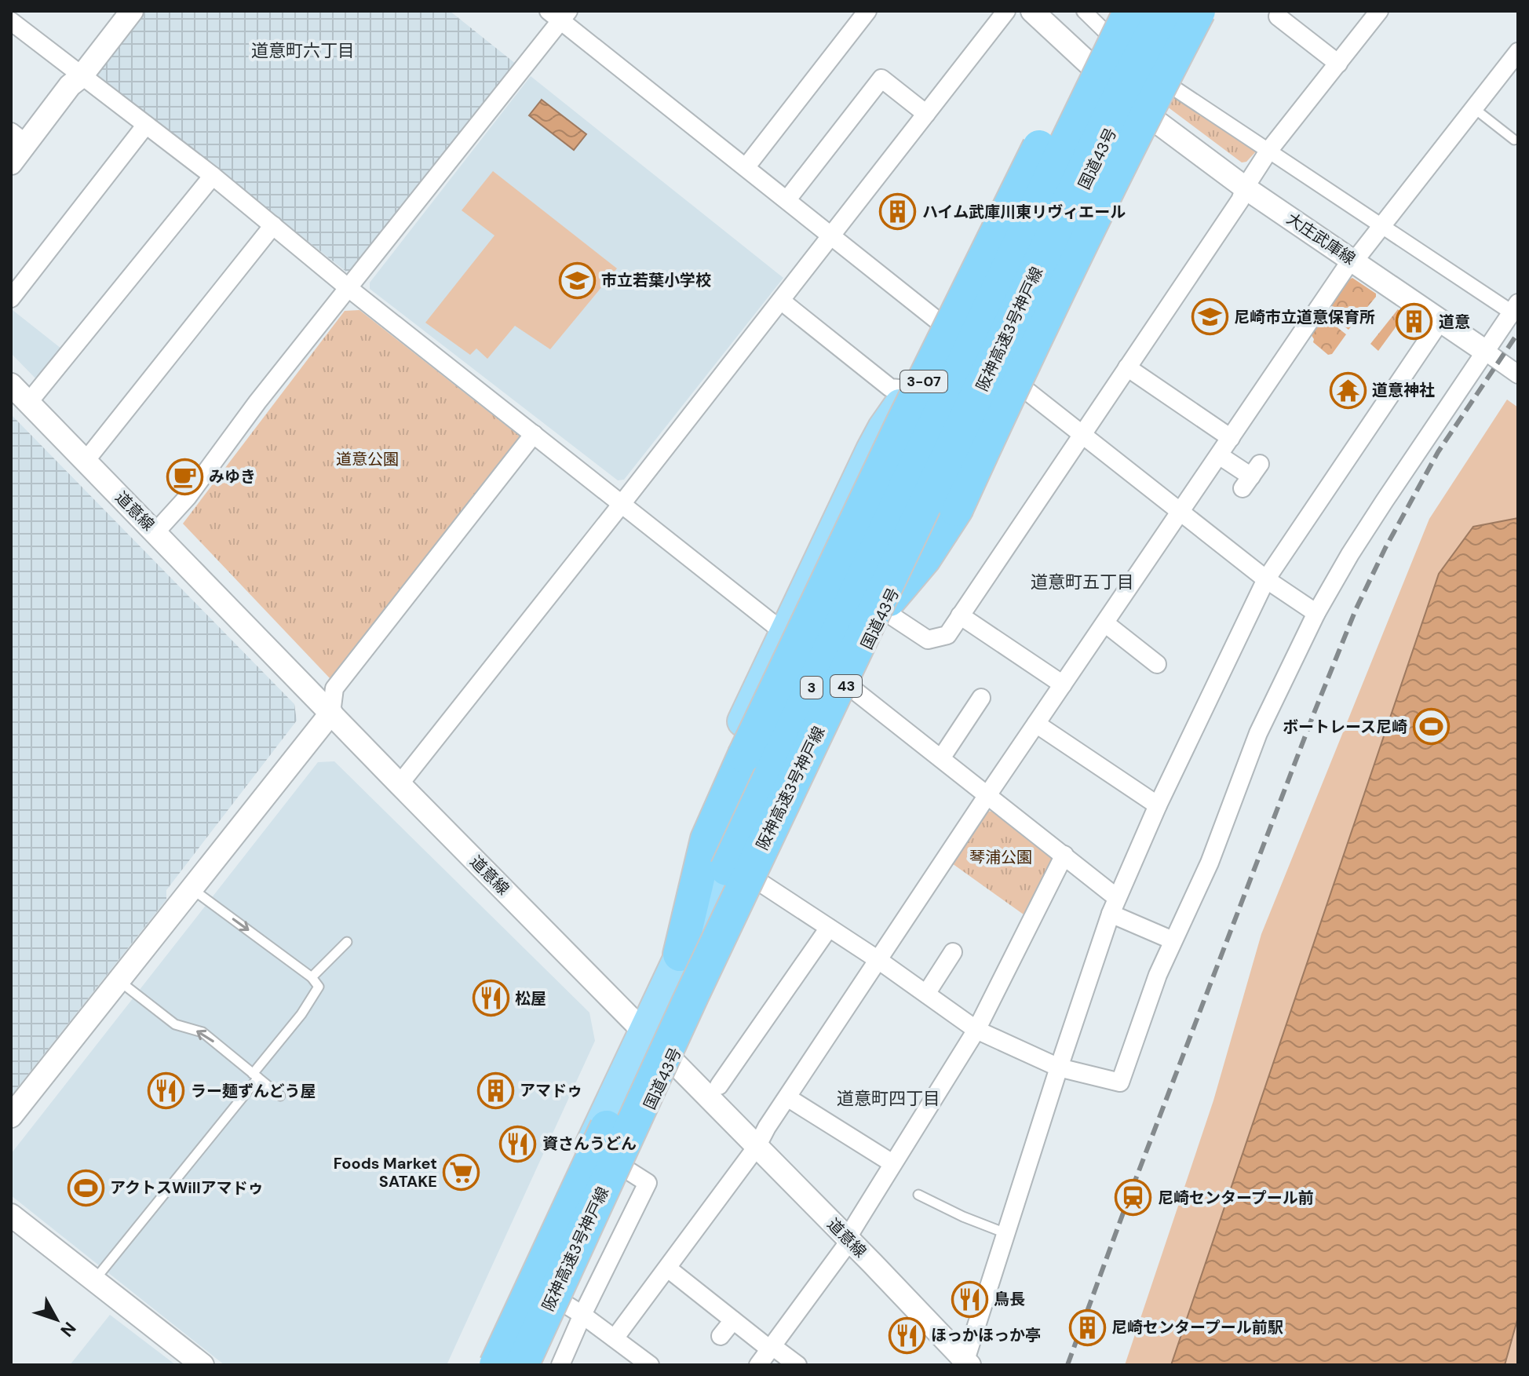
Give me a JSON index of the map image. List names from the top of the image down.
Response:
{
  "streets": {
    "highway": [
      "国道43号",
      "阪神高速3号神戸線",
      "3-07",
      "43",
      "3"
    ],
    "street": ["大庄武庫線", "道意線"]
  },
  "crossings": [
    ["国道43号", "大庄武庫線"],
    ["国道43号", "道意線"],
    ["大庄武庫線", "43"],
    ["3-07", "43"],
    ["道意線", "43"]
  ],
  "districts": ["道意町六丁目", "道意町五丁目", "道意町四丁目"],
  "parks": ["道意公園", "琴浦公園"],
  "places": {
    "building": [
      "ハイム武庫川東リヴィエール",
      "道意",
      "アマドゥ",
      "尼崎センタープール前駅"
    ],
    "school or university": ["市立若葉小学校", "尼崎市立道意保育所"],
    "temple": ["道意神社"],
    "cafe": ["みゆき"],
    "sports": ["ボートレース尼崎", "アクトスWillアマドゥ"],
    "restaurant": [
      "松屋",
      "ラー麺ずんどう屋",
      "資さんうどん",
      "鳥長",
      "ほっかほっか亭"
    ],
    "supermarket": ["Foods Market SATAKE"],
    "station": ["尼崎センタープール前"]
  },
  "north": "bottom right"
}
